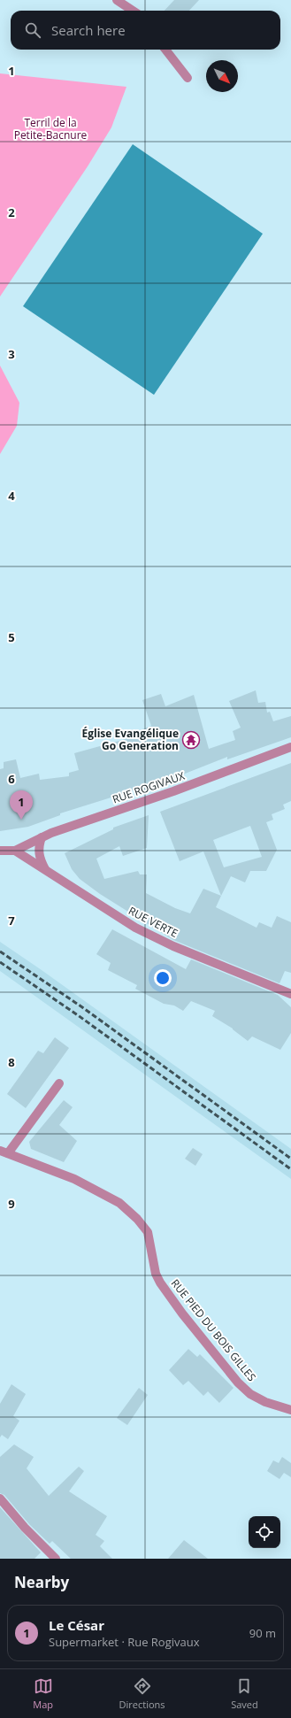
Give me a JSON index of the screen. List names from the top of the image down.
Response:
{
  "streets": {
    "street": ["RUE ROGIVAUX", "RUE VERTE", "RUE PIED DU BOIS GILLES"]
  },
  "crossings": [
    ["RUE ROGIVAUX", "RUE VERTE"]
  ],
  "parks": ["Terril de la Petite-Bacnure"],
  "places": {
    "temple": ["Église Evangélique Go Generation"]
  },
  "north": "bottom right",
  "page": {
    "search": "Search here",
    "pins": "1",
    "heading": "Nearby",
    "list": [
      {
        "mark": "1",
        "name": "Le César",
        "note": "Supermarket · Rue Rogivaux",
        "value": "90 m"
      }
    ],
    "nav": ["Map", "Directions", "Saved"]
  },
  "grid": {
    "rows": [
      "1",
      "2",
      "3",
      "4",
      "5",
      "6",
      "7",
      "8",
      "9"
    ]
  }
}
